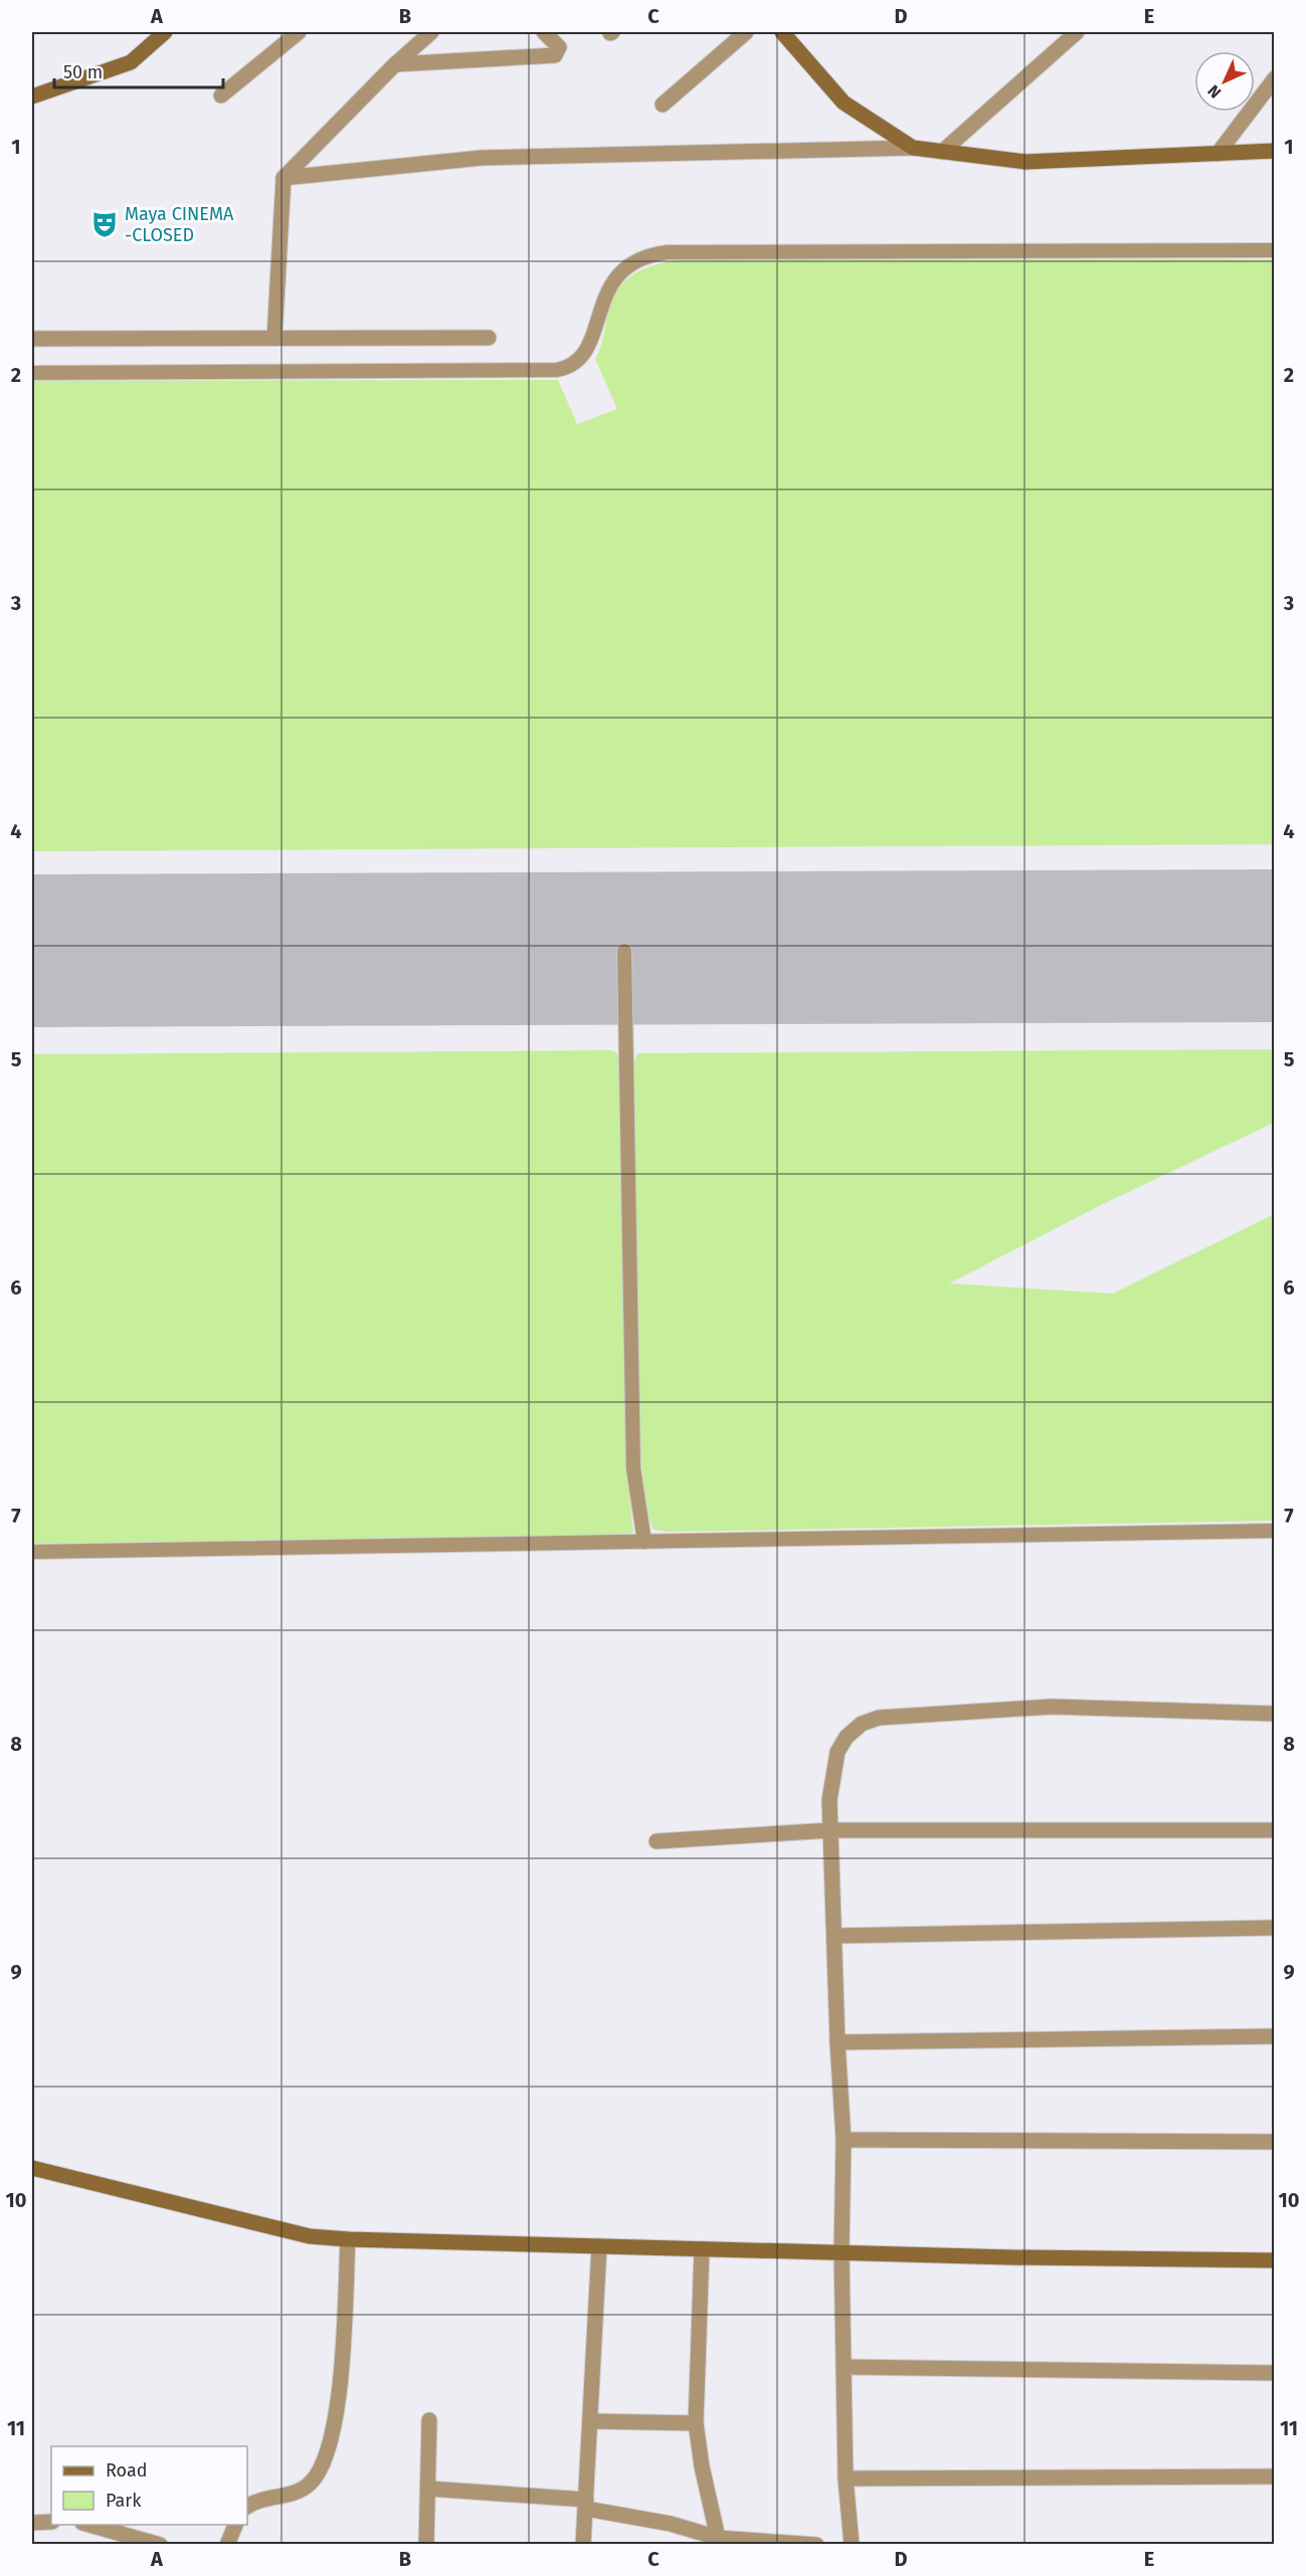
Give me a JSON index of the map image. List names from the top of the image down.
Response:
{
  "places": {
    "theatre": ["Maya CINEMA -CLOSED"]
  },
  "legend": ["Road", "Park"],
  "scale_bar": "50 m",
  "north": "bottom left",
  "grid": {
    "columns": [
      "A",
      "B",
      "C",
      "D",
      "E"
    ],
    "rows": [
      "1",
      "2",
      "3",
      "4",
      "5",
      "6",
      "7",
      "8",
      "9",
      "10",
      "11"
    ]
  }
}
